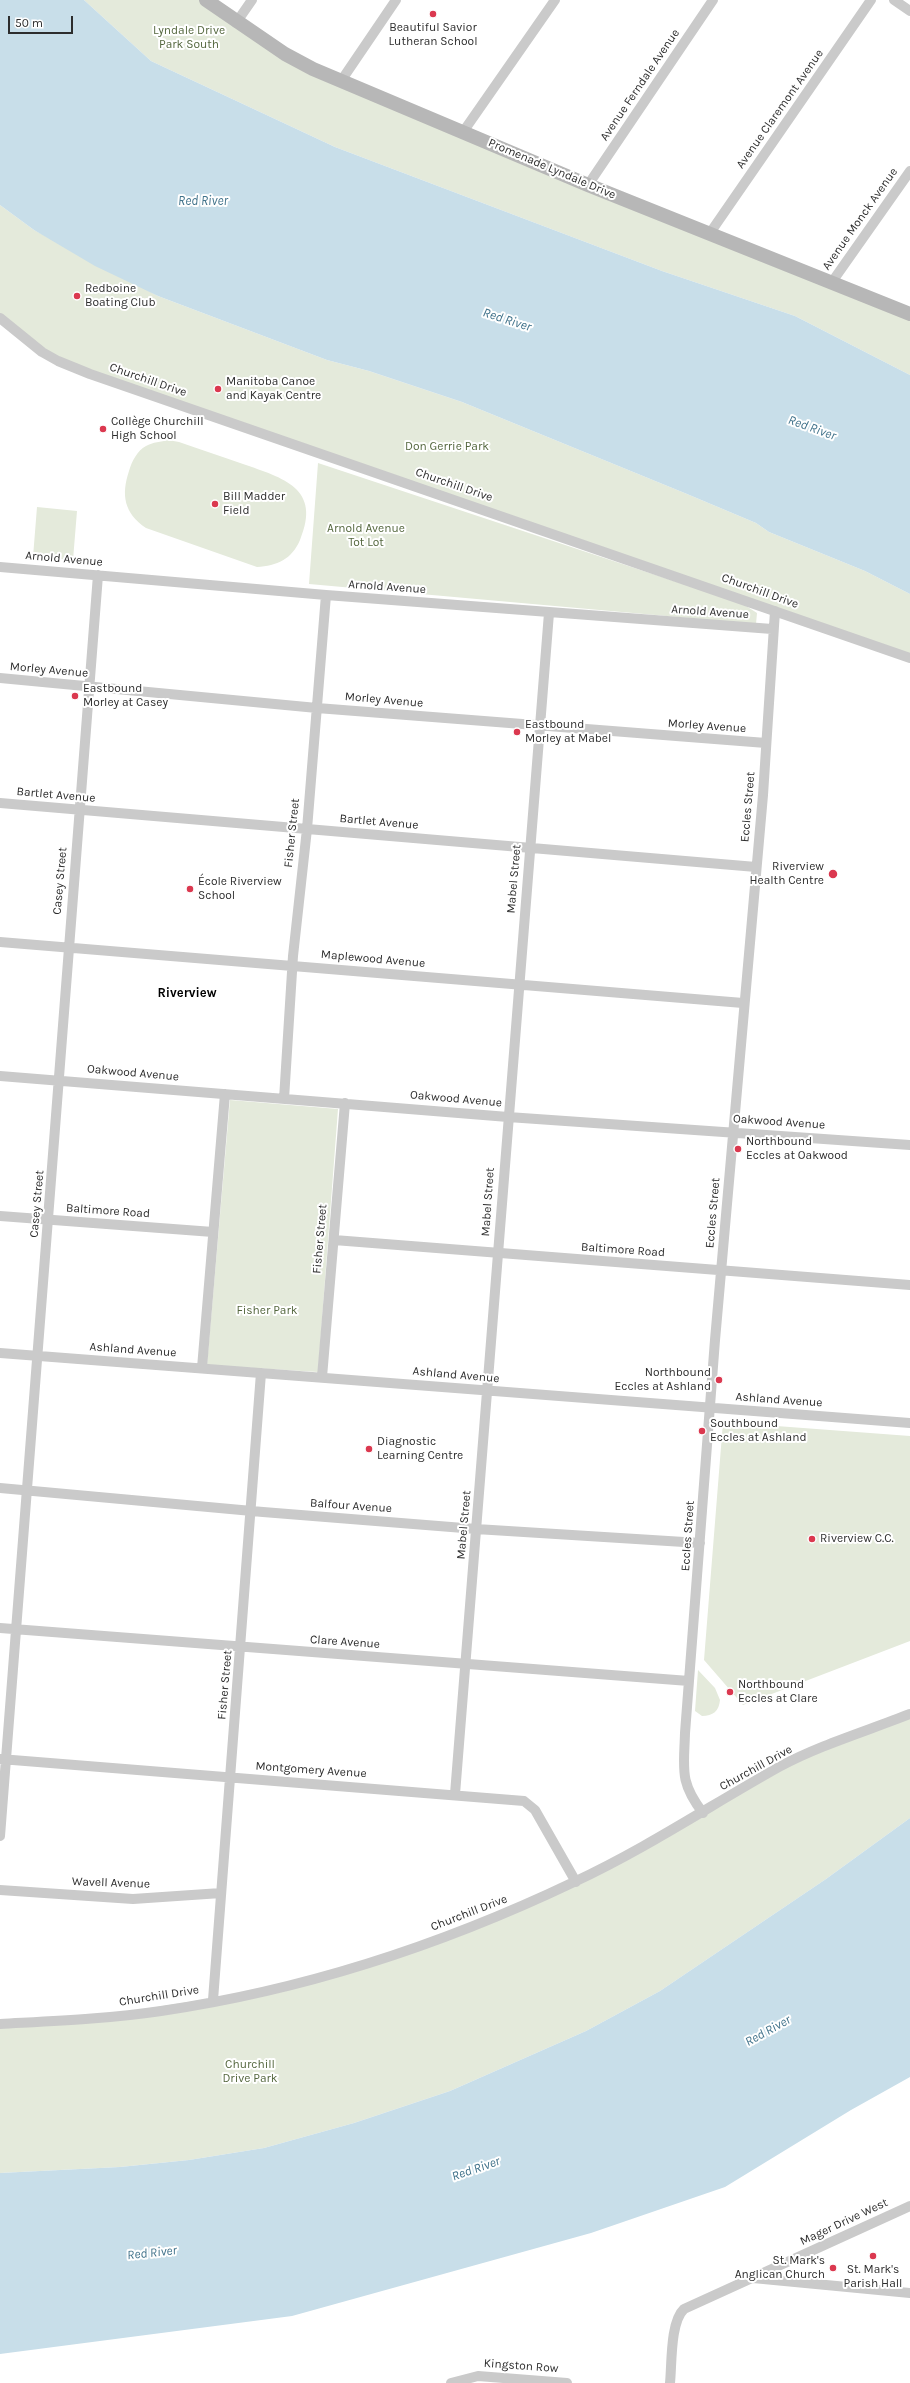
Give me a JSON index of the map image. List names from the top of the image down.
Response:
{
  "streets": {
    "street": [
      "Avenue Ferndale Avenue",
      "Avenue Claremont Avenue",
      "Promenade Lyndale Drive",
      "Avenue Monck Avenue",
      "Churchill Drive",
      "Arnold Avenue",
      "Morley Avenue",
      "Bartlet Avenue",
      "Eccles Street",
      "Fisher Street",
      "Mabel Street",
      "Casey Street",
      "Maplewood Avenue",
      "Oakwood Avenue",
      "Baltimore Road",
      "Ashland Avenue",
      "Balfour Avenue",
      "Clare Avenue",
      "Montgomery Avenue",
      "Wavell Avenue",
      "Mager Drive West",
      "Kingston Row"
    ]
  },
  "crossings": [
    ["Avenue Ferndale Avenue", "Promenade Lyndale Drive"],
    ["Avenue Claremont Avenue", "Promenade Lyndale Drive"],
    ["Promenade Lyndale Drive", "Avenue Monck Avenue"],
    ["Churchill Drive", "Eccles Street"],
    ["Churchill Drive", "Fisher Street"],
    ["Churchill Drive", "Montgomery Avenue"],
    ["Arnold Avenue", "Eccles Street"],
    ["Arnold Avenue", "Fisher Street"],
    ["Arnold Avenue", "Mabel Street"],
    ["Arnold Avenue", "Casey Street"],
    ["Morley Avenue", "Eccles Street"],
    ["Morley Avenue", "Fisher Street"],
    ["Morley Avenue", "Mabel Street"],
    ["Morley Avenue", "Casey Street"],
    ["Bartlet Avenue", "Eccles Street"],
    ["Bartlet Avenue", "Fisher Street"],
    ["Bartlet Avenue", "Mabel Street"],
    ["Bartlet Avenue", "Casey Street"],
    ["Eccles Street", "Maplewood Avenue"],
    ["Eccles Street", "Oakwood Avenue"],
    ["Eccles Street", "Baltimore Road"],
    ["Eccles Street", "Ashland Avenue"],
    ["Eccles Street", "Balfour Avenue"],
    ["Eccles Street", "Clare Avenue"],
    ["Fisher Street", "Maplewood Avenue"],
    ["Fisher Street", "Oakwood Avenue"],
    ["Fisher Street", "Baltimore Road"],
    ["Fisher Street", "Ashland Avenue"],
    ["Fisher Street", "Balfour Avenue"],
    ["Fisher Street", "Clare Avenue"],
    ["Fisher Street", "Montgomery Avenue"],
    ["Fisher Street", "Wavell Avenue"],
    ["Mabel Street", "Maplewood Avenue"],
    ["Mabel Street", "Oakwood Avenue"],
    ["Mabel Street", "Baltimore Road"],
    ["Mabel Street", "Ashland Avenue"],
    ["Mabel Street", "Balfour Avenue"],
    ["Mabel Street", "Clare Avenue"],
    ["Mabel Street", "Montgomery Avenue"],
    ["Casey Street", "Maplewood Avenue"],
    ["Casey Street", "Oakwood Avenue"],
    ["Casey Street", "Baltimore Road"],
    ["Casey Street", "Ashland Avenue"],
    ["Casey Street", "Balfour Avenue"],
    ["Casey Street", "Clare Avenue"],
    ["Casey Street", "Montgomery Avenue"]
  ],
  "districts": ["Riverview"],
  "water": ["Red River"],
  "parks": [
    "Lyndale Drive Park South",
    "Don Gerrie Park",
    "Arnold Avenue Tot Lot",
    "Fisher Park",
    "Churchill Drive Park"
  ],
  "places": [
    "Beautiful Savior Lutheran School",
    "Redboine Boating Club",
    "Manitoba Canoe and Kayak Centre",
    "Collège Churchill High School",
    "Bill Madder Field",
    "Eastbound Morley at Casey",
    "Eastbound Morley at Mabel",
    "Riverview Health Centre",
    "École Riverview School",
    "Northbound Eccles at Oakwood",
    "Northbound Eccles at Ashland",
    "Southbound Eccles at Ashland",
    "Diagnostic Learning Centre",
    "Riverview C.C.",
    "Northbound Eccles at Clare",
    "St. Mark's Parish Hall",
    "St. Mark's Anglican Church"
  ],
  "scale_bar": "50 m"
}
